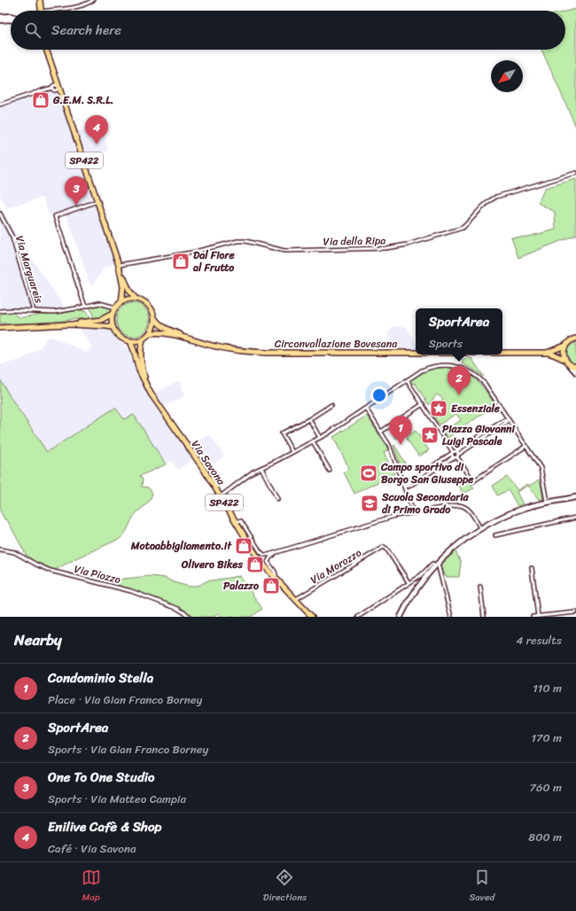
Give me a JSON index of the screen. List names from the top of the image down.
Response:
{
  "streets": {
    "main road": ["SP422", "Circonvallazione Bovesana", "Via Savona"],
    "street": [
      "Via della Ripa",
      "Via Marguareis",
      "Via Morozzo",
      "Via Piozzo"
    ]
  },
  "crossings": [
    ["SP422", "Via della Ripa"],
    ["SP422", "Circonvallazione Bovesana"],
    ["SP422", "Via Savona"],
    ["Circonvallazione Bovesana", "Via Savona"],
    ["Via Savona", "Via Morozzo"]
  ],
  "places": {
    "shop": [
      "G.E.M. S.R.L.",
      "Dal Fiore al Frutto",
      "Motoabbigliamento.it",
      "Olivero Bikes",
      "Palazzo"
    ],
    "place": ["Essenziale", "Piazza Giovanni Luigi Pascale"],
    "sports": ["Campo sportivo di Borgo San Giuseppe"],
    "school or university": ["Scuola Secondaria di Primo Grado"]
  },
  "north": "bottom left",
  "page": {
    "search": "Search here",
    "pins": [
      "4",
      "3",
      "2",
      "1"
    ],
    "popup": ["SportArea", "Sports"],
    "heading": ["Nearby", "4 results"],
    "list": [
      {
        "mark": "1",
        "name": "Condominio Stella",
        "note": "Place · Via Gian Franco Borney",
        "value": "110 m"
      },
      {
        "mark": "2",
        "name": "SportArea",
        "note": "Sports · Via Gian Franco Borney",
        "value": "170 m"
      },
      {
        "mark": "3",
        "name": "One To One Studio",
        "note": "Sports · Via Matteo Campia",
        "value": "760 m"
      },
      {
        "mark": "4",
        "name": "Enilive Cafè & Shop",
        "note": "Café · Via Savona",
        "value": "800 m"
      }
    ],
    "nav": ["Map", "Directions", "Saved"]
  }
}
